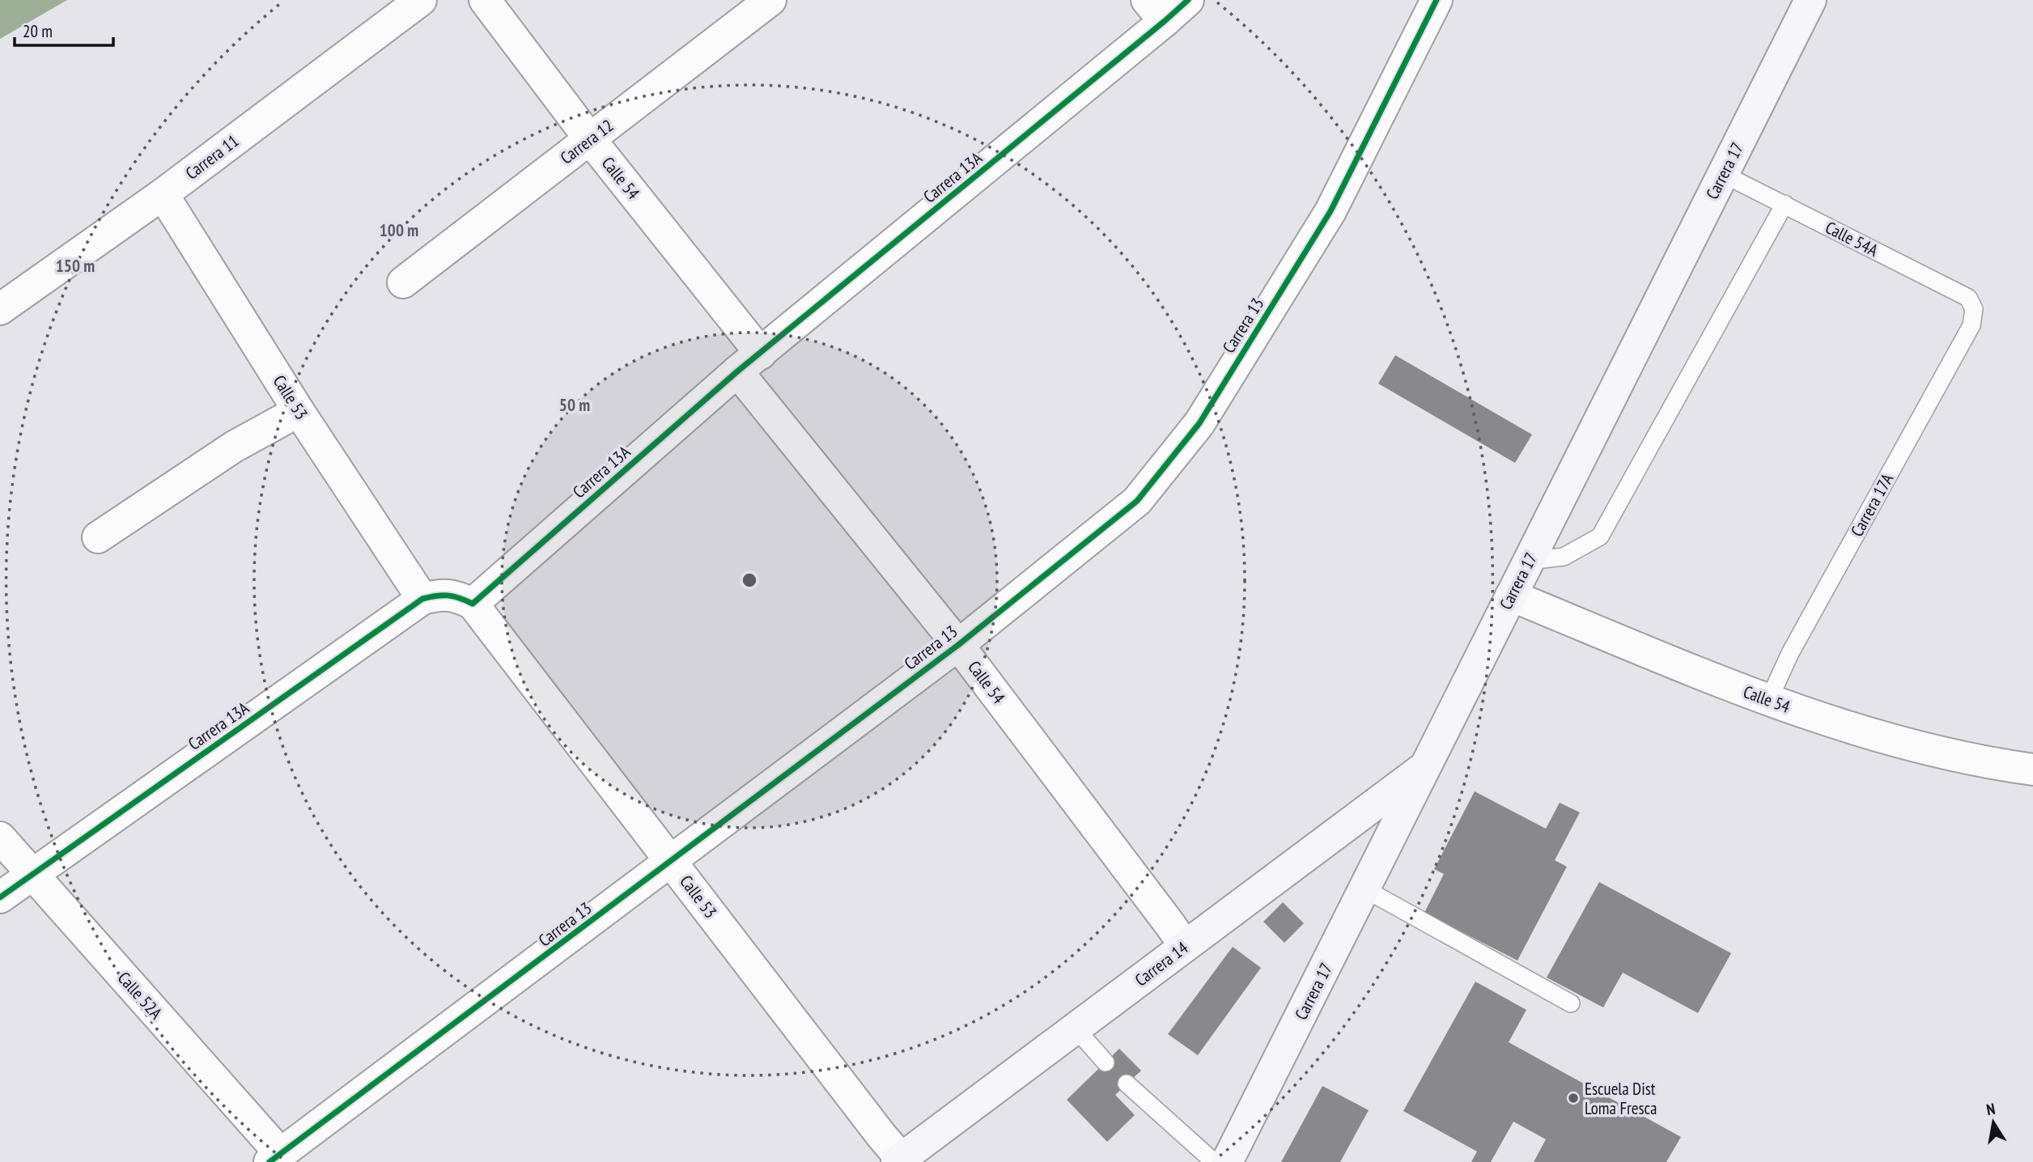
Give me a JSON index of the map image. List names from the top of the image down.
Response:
{
  "streets": {
    "main road": ["Carrera 17", "Carrera 14"],
    "street": [
      "Carrera 12",
      "Carrera 11",
      "Carrera 13A",
      "Calle 54",
      "Carrera 13",
      "Calle 53",
      "Calle 52A"
    ],
    "lane": ["Calle 54A", "Carrera 17A"]
  },
  "crossings": [
    ["Carrera 12", "Calle 54"],
    ["Carrera 11", "Calle 53"],
    ["Carrera 17", "Calle 54"],
    ["Carrera 17", "Calle 54A"],
    ["Carrera 17", "Carrera 14"],
    ["Carrera 13A", "Calle 54"],
    ["Carrera 13A", "Calle 53"],
    ["Carrera 13A", "Calle 52A"],
    ["Calle 54", "Carrera 13"],
    ["Calle 54", "Carrera 17A"],
    ["Calle 54", "Carrera 14"],
    ["Calle 54A", "Carrera 17A"],
    ["Carrera 13", "Calle 53"],
    ["Carrera 13", "Calle 52A"],
    ["Calle 53", "Carrera 14"]
  ],
  "places": ["Escuela Dist Loma Fresca"],
  "scale_bar": "20 m",
  "north": "top",
  "rings": ["100 m", "150 m", "50 m"]
}
